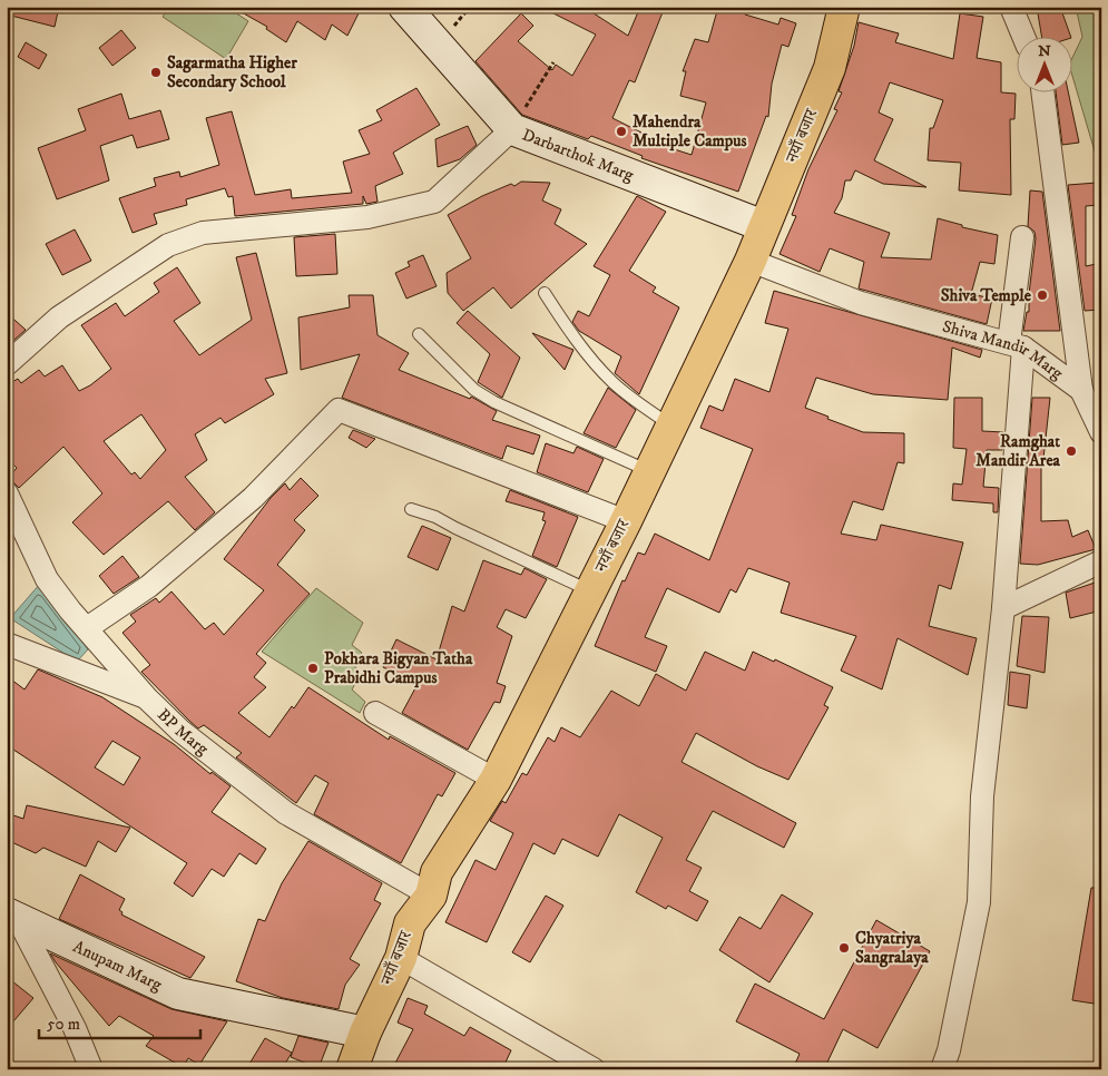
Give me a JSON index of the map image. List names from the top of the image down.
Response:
{
  "streets": {
    "main road": ["नयाँ बजार", "Darbarthok Marg", "Anupam Marg"],
    "street": ["Shiva Mandir Marg", "BP Marg"]
  },
  "crossings": [
    ["नयाँ बजार", "Darbarthok Marg"],
    ["नयाँ बजार", "Shiva Mandir Marg"],
    ["नयाँ बजार", "BP Marg"],
    ["नयाँ बजार", "Anupam Marg"]
  ],
  "places": [
    "Sagarmatha Higher Secondary School",
    "Mahendra Multiple Campus",
    "Shiva Temple",
    "Ramghat Mandir Area",
    "Pokhara Bigyan Tatha Prabidhi Campus",
    "Chyatriya Sangralaya"
  ],
  "scale_bar": "50 m",
  "north": "top"
}
